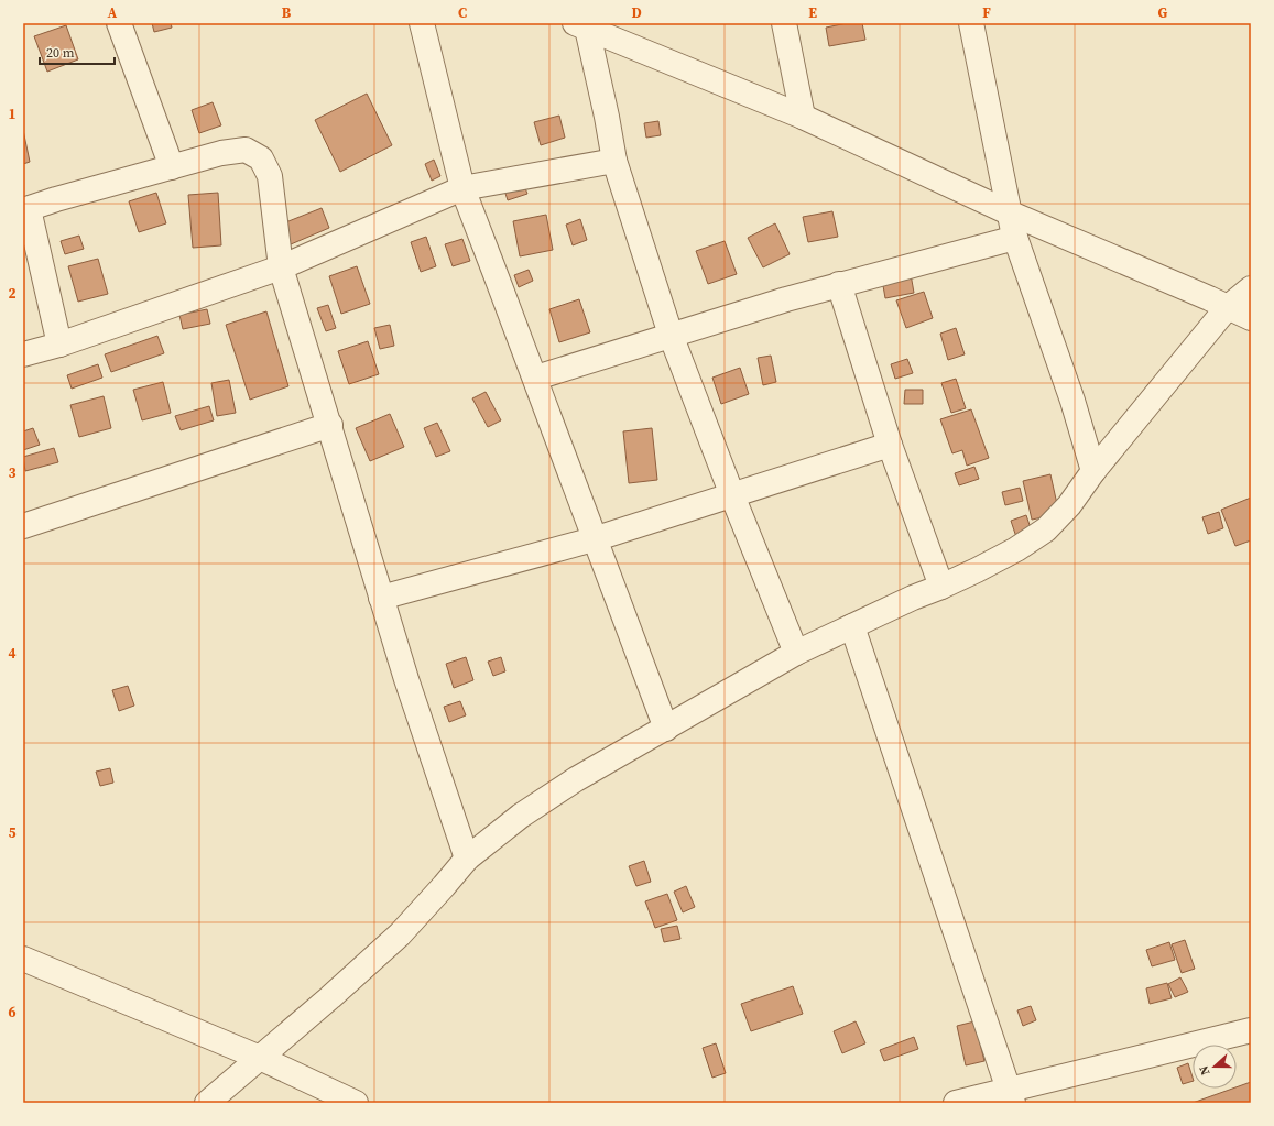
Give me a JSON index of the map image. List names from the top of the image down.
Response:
{
  "scale_bar": "20 m",
  "north": "left",
  "grid": {
    "columns": [
      "A",
      "B",
      "C",
      "D",
      "E",
      "F",
      "G"
    ],
    "rows": [
      "1",
      "2",
      "3",
      "4",
      "5",
      "6"
    ]
  }
}
